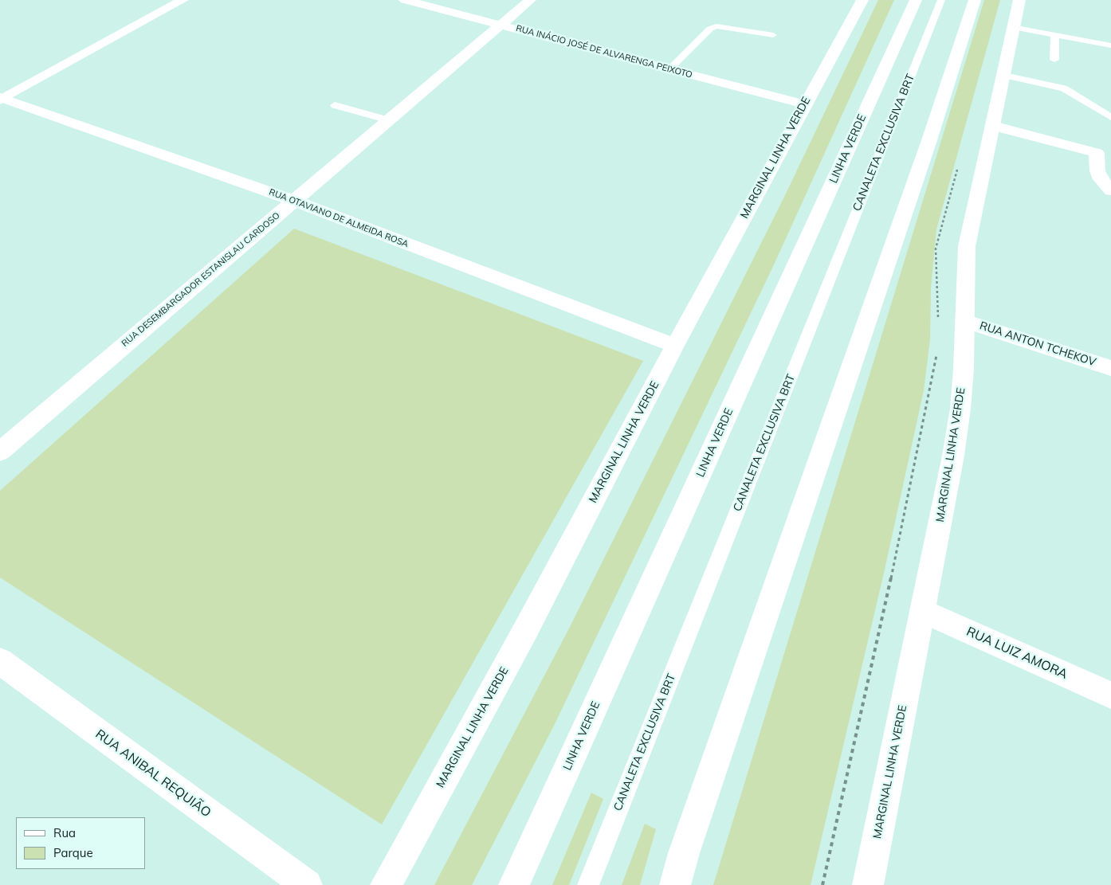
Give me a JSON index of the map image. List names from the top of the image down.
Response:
{
  "streets": {
    "main road": [
      "RUA INÁCIO JOSÉ DE ALVARENGA PEIXOTO",
      "LINHA VERDE",
      "MARGINAL LINHA VERDE",
      "RUA OTAVIANO DE ALMEIDA ROSA",
      "RUA DESEMBARGADOR ESTANISLAU CARDOSO",
      "RUA ANTON TCHEKOV",
      "RUA LUIZ AMORA",
      "RUA ANIBAL REQUIÃO"
    ],
    "lane": ["CANALETA EXCLUSIVA BRT"]
  },
  "crossings": [
    ["RUA INÁCIO JOSÉ DE ALVARENGA PEIXOTO", "MARGINAL LINHA VERDE"],
    ["RUA INÁCIO JOSÉ DE ALVARENGA PEIXOTO", "RUA DESEMBARGADOR ESTANISLAU CARDOSO"],
    ["MARGINAL LINHA VERDE", "RUA OTAVIANO DE ALMEIDA ROSA"],
    ["MARGINAL LINHA VERDE", "RUA ANTON TCHEKOV"],
    ["MARGINAL LINHA VERDE", "RUA LUIZ AMORA"],
    ["RUA OTAVIANO DE ALMEIDA ROSA", "RUA DESEMBARGADOR ESTANISLAU CARDOSO"]
  ],
  "legend": ["Rua", "Parque"]
}
